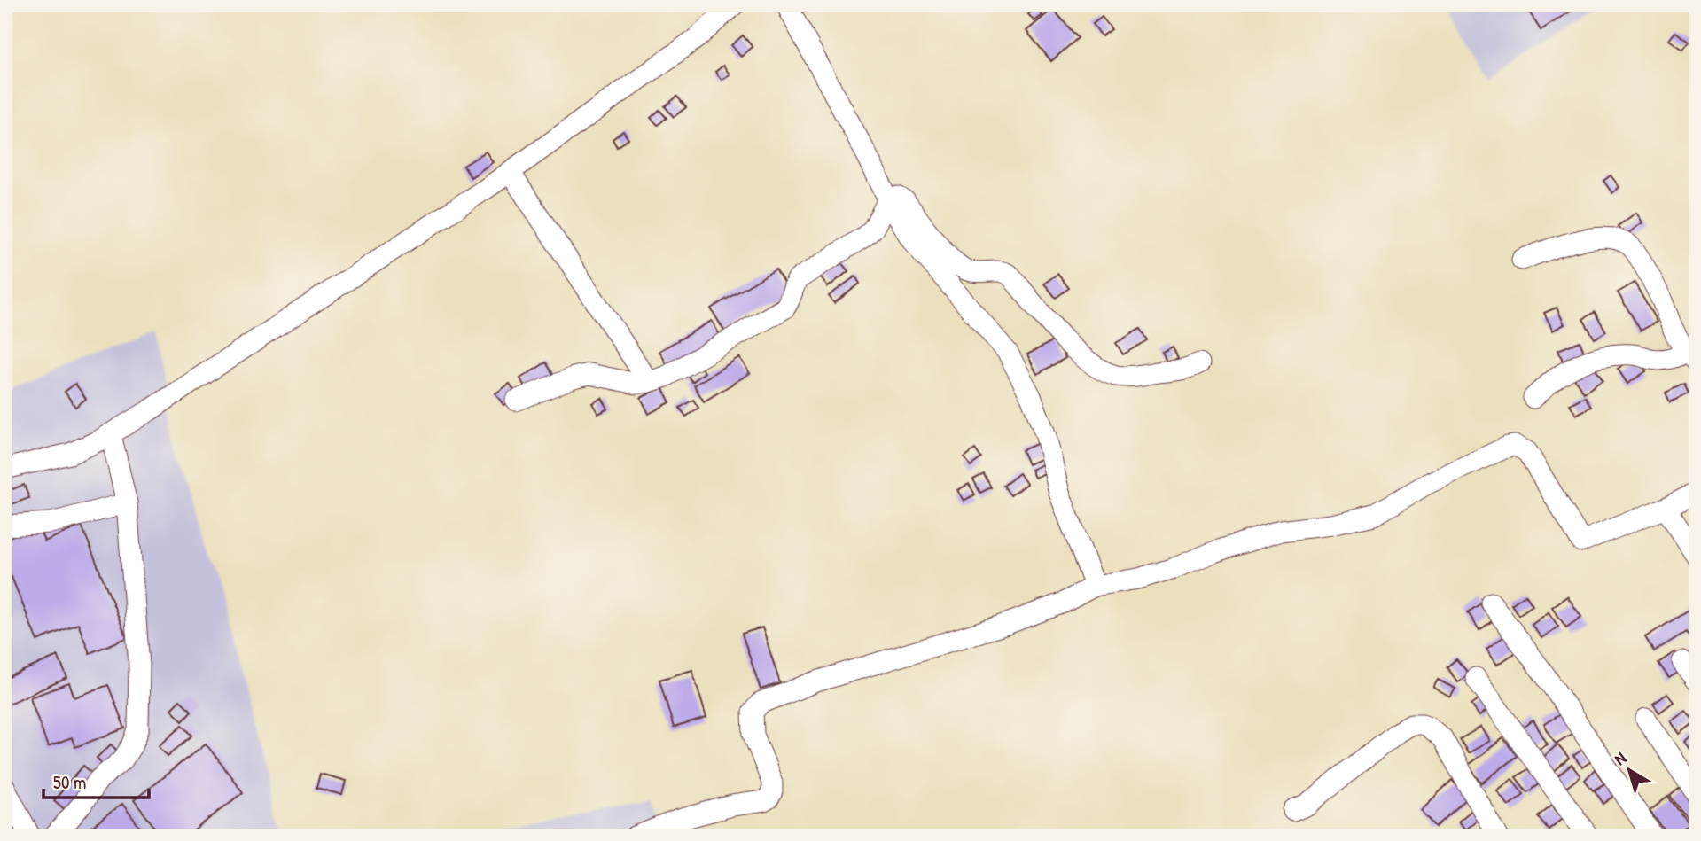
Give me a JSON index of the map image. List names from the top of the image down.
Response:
{
  "scale_bar": "50 m",
  "north": "top left"
}
